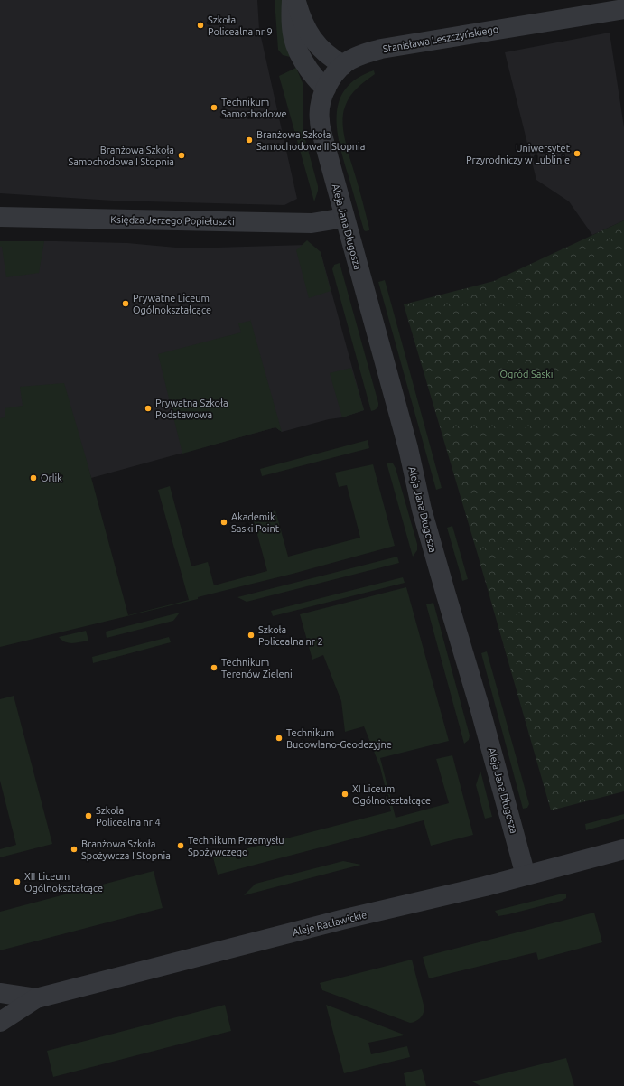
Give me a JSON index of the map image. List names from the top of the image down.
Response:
{
  "streets": {
    "street": [
      "Stanisława Leszczyńskiego",
      "Księdza Jerzego Popiełuszki",
      "Aleja Jana Długosza",
      "Aleje Racławickie"
    ]
  },
  "crossings": [
    ["Stanisława Leszczyńskiego", "Aleja Jana Długosza"],
    ["Księdza Jerzego Popiełuszki", "Aleja Jana Długosza"],
    ["Aleja Jana Długosza", "Aleje Racławickie"]
  ],
  "parks": ["Ogród Saski"],
  "places": [
    "Szkoła Policealna nr 9",
    "Technikum Samochodowe",
    "Branżowa Szkoła Samochodowa II Stopnia",
    "Uniwersytet Przyrodniczy w Lublinie",
    "Branżowa Szkoła Samochodowa I Stopnia",
    "Prywatne Liceum Ogólnokształcące",
    "Prywatna Szkoła Podstawowa",
    "Orlik",
    "Akademik Saski Point",
    "Szkoła Policealna nr 2",
    "Technikum Terenów Zieleni",
    "Technikum Budowlano-Geodezyjne",
    "XI Liceum Ogólnokształcące",
    "Szkoła Policealna nr 4",
    "Technikum Przemysłu Spożywczego",
    "Branżowa Szkoła Spożywcza I Stopnia",
    "XII Liceum Ogólnokształcące"
  ]
}
